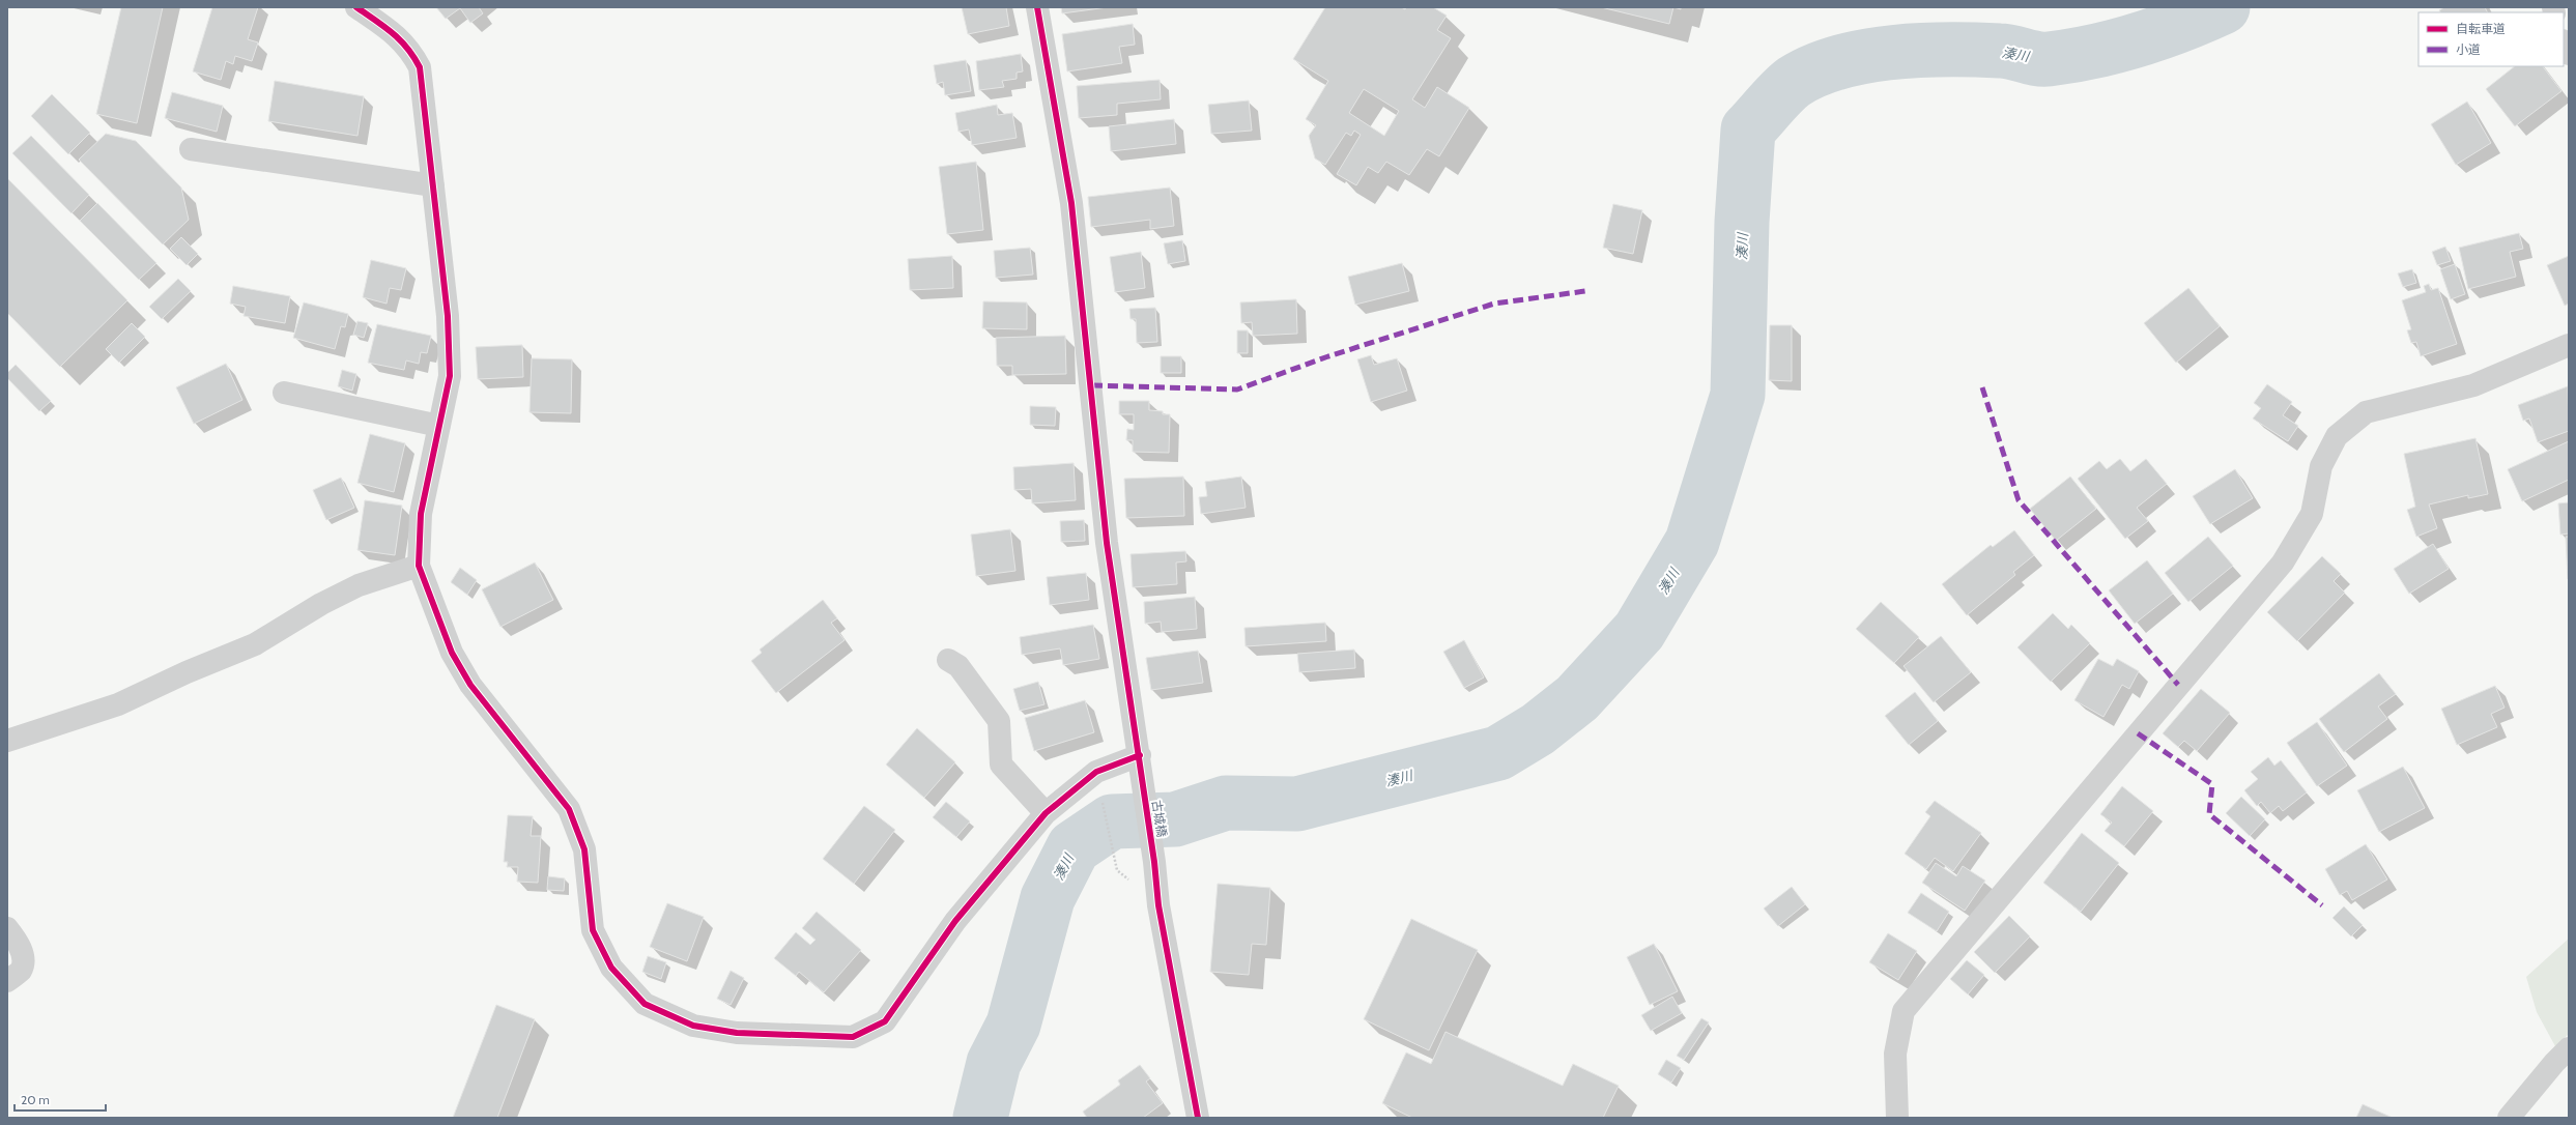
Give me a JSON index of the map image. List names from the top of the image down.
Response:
{
  "streets": {
    "street": ["古城橋"]
  },
  "water": ["湊川"],
  "legend": ["自転車道", "小道"],
  "scale_bar": "20 m"
}
